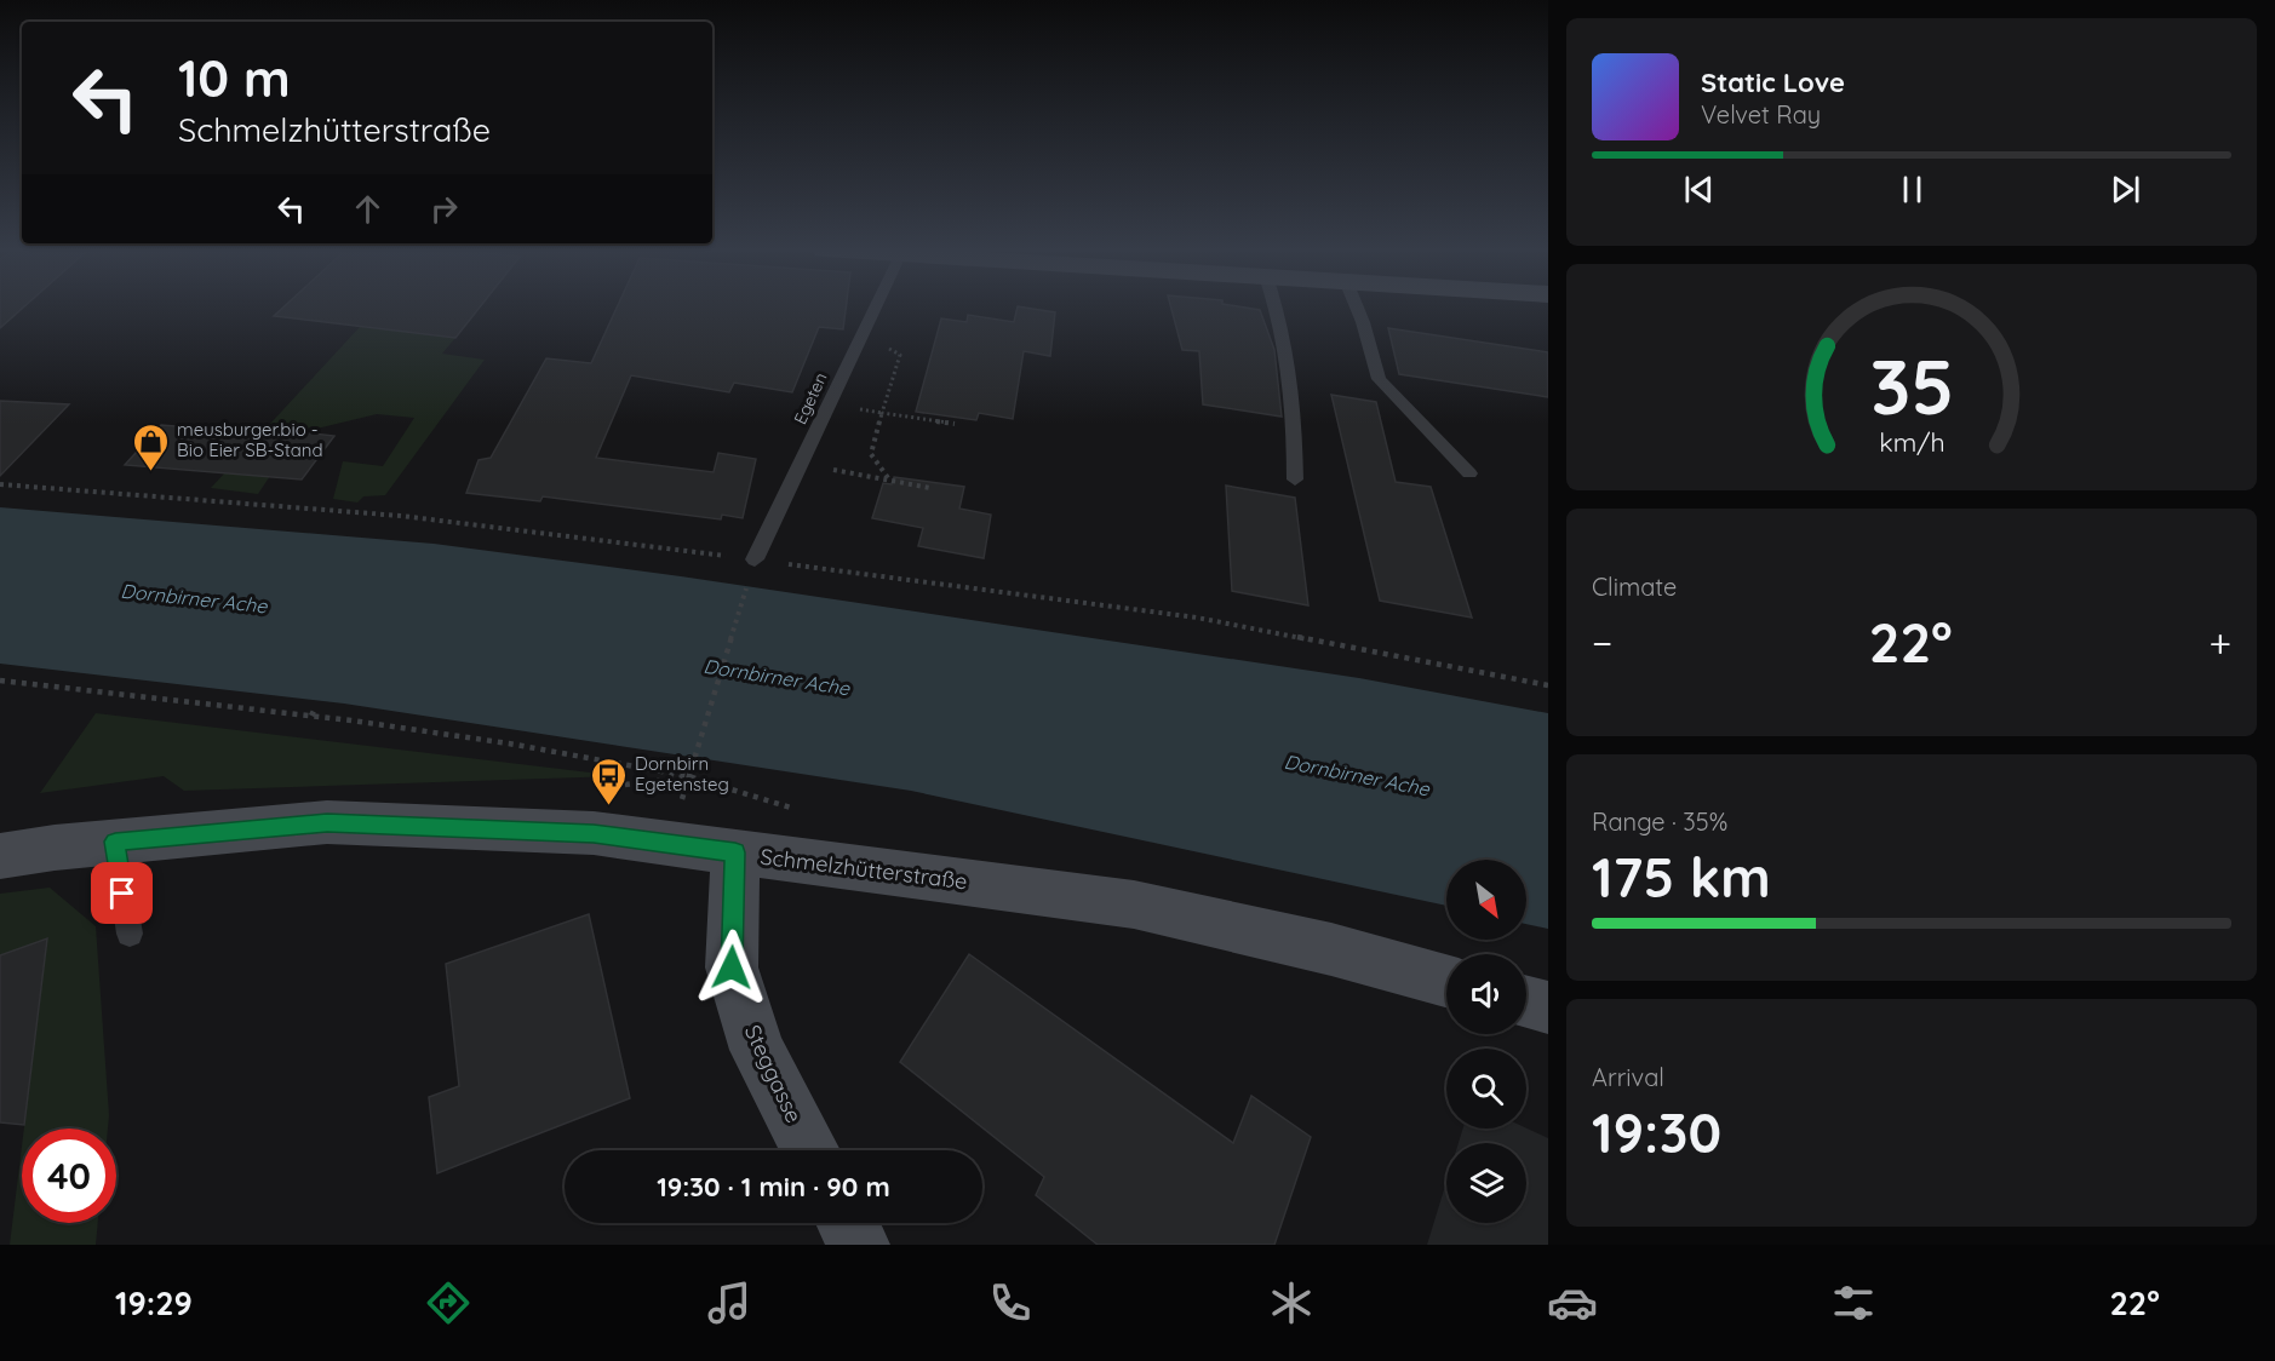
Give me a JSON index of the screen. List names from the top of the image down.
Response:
{
  "streets": {
    "street": ["Schmelzhütterstraße", "Steggasse"],
    "lane": ["Egeten"]
  },
  "crossings": [
    ["Schmelzhütterstraße", "Steggasse"]
  ],
  "water": ["Dornbirner Ache"],
  "places": {
    "shop": ["meusburger.bio - Bio Eier SB-Stand"],
    "bus stop": ["Dornbirn Egetensteg"]
  },
  "north": "bottom right",
  "page": {
    "turn": ["10 m", "Schmelzhütterstraße"],
    "song": ["Static Love", "Velvet Ray"],
    "tile": [
      "Climate",
      ["Range · 35%", "175 km"],
      ["Arrival", "19:30"]
    ],
    "heat": ["−", "22°", "+"],
    "limit": "40",
    "trip": "19:30 · 1 min · 90 m",
    "tabs": ["19:29", "22°"],
    "gauge": ["35", "km/h"]
  }
}
